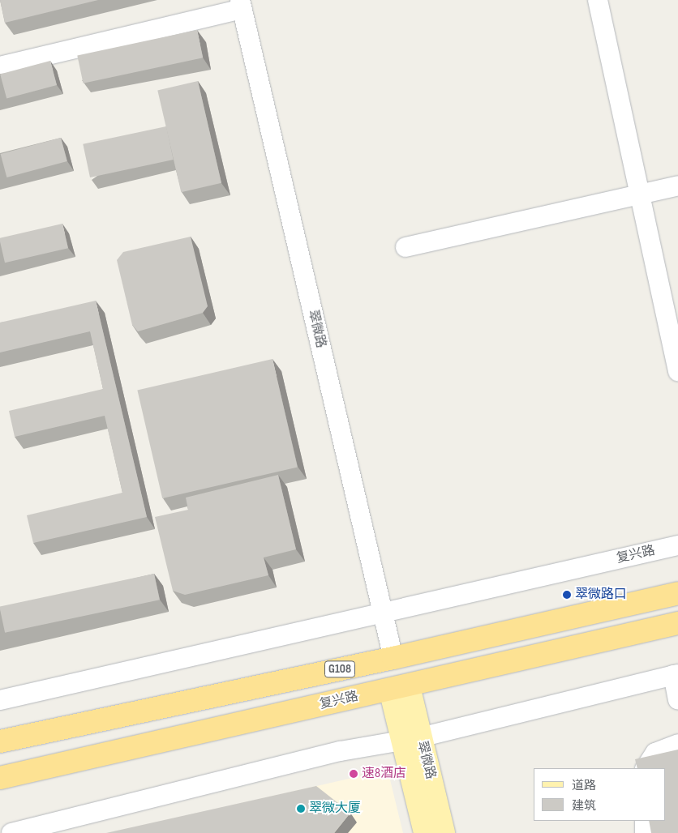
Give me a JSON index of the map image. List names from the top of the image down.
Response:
{
  "streets": {
    "highway": ["复兴路", "G108"],
    "main road": ["翠微路"]
  },
  "crossings": [
    ["翠微路", "复兴路"],
    ["翠微路", "G108"]
  ],
  "places": ["翠微路口", "速8酒店", "翠微大厦"],
  "legend": ["道路", "建筑"]
}
